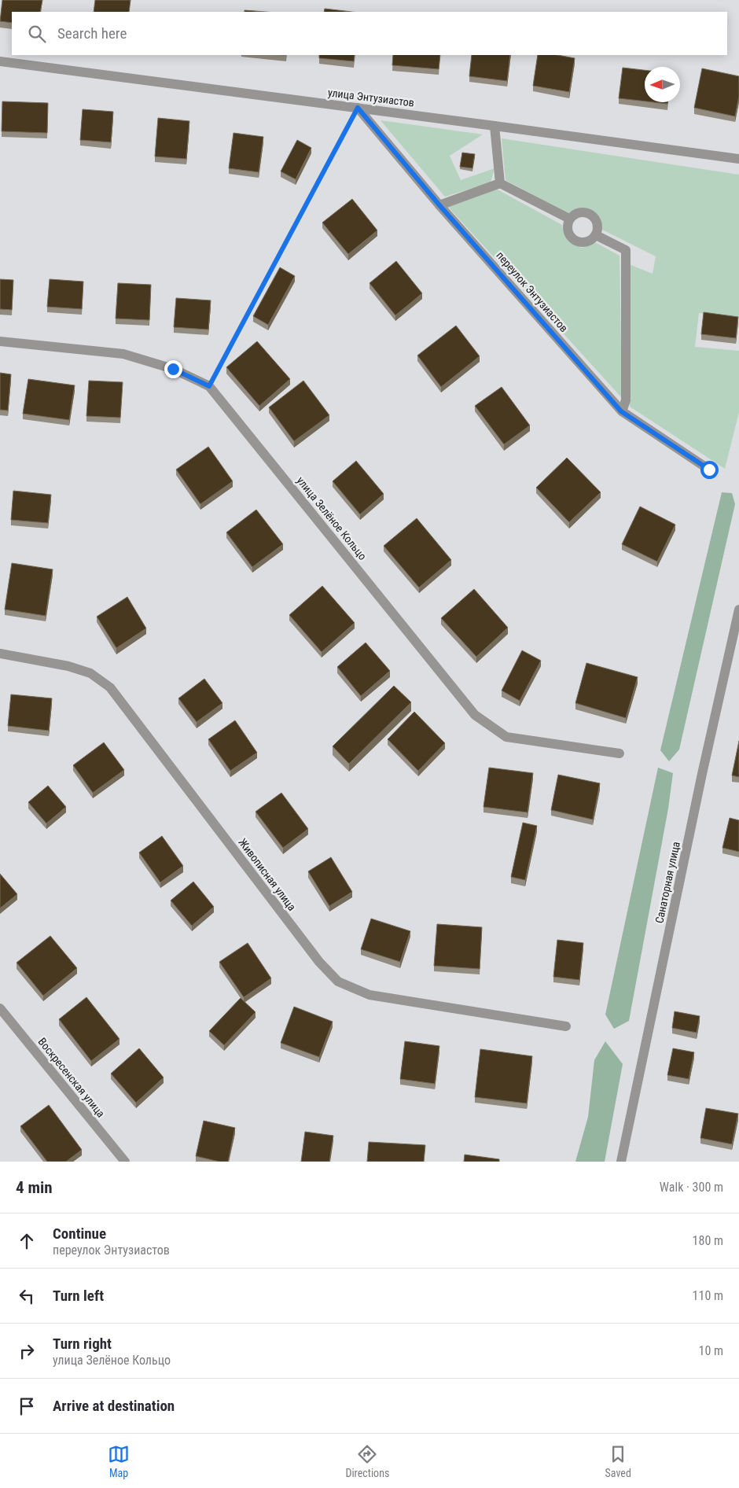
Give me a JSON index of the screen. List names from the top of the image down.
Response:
{
  "streets": {
    "street": [
      "улица Энтузиастов",
      "переулок Энтузиастов",
      "улица Зелёное Кольцо",
      "Живописная улица",
      "Санаторная улица",
      "Воскресенская улица"
    ]
  },
  "crossings": [
    ["улица Энтузиастов", "переулок Энтузиастов"]
  ],
  "north": "left",
  "page": {
    "search": "Search here",
    "heading": ["4 min", "Walk · 300 m"],
    "list": [
      ["Continue", "переулок Энтузиастов", "180 m"],
      ["Turn left", "110 m"],
      ["Turn right", "улица Зелёное Кольцо", "10 m"],
      "Arrive at destination"
    ],
    "nav": ["Map", "Directions", "Saved"]
  }
}
